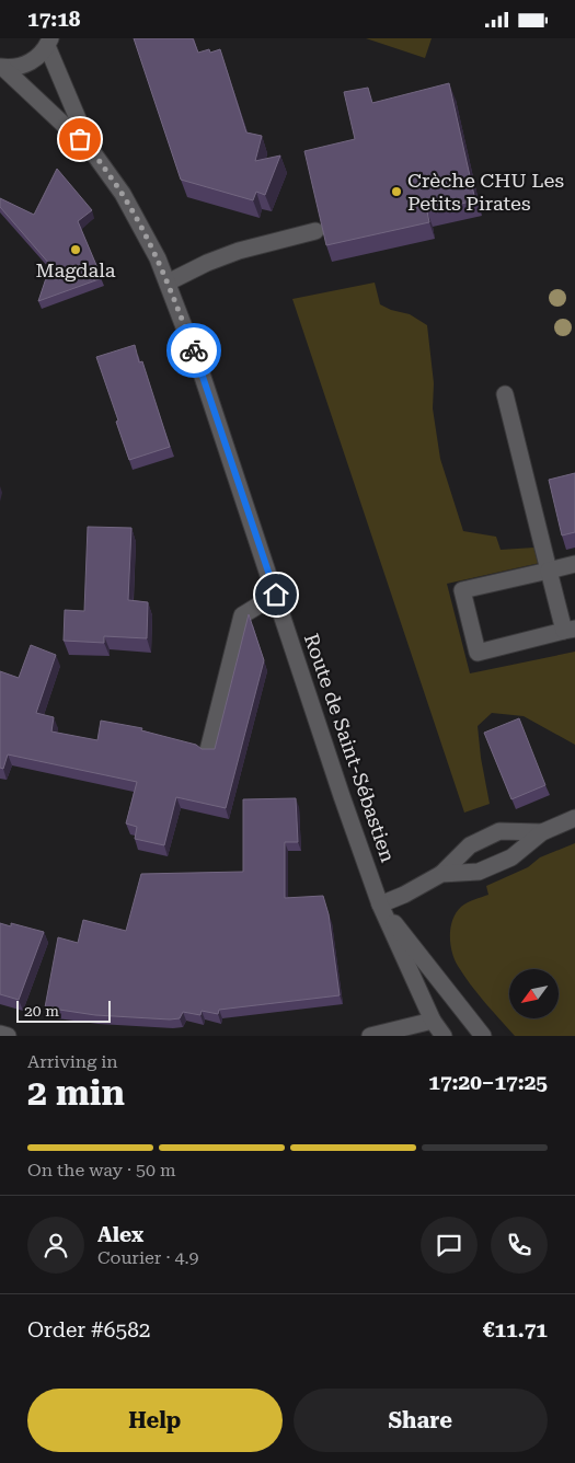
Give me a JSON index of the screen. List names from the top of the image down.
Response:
{
  "streets": {
    "street": ["Route de Saint-Sébastien"]
  },
  "places": ["Crèche CHU Les Petits Pirates", "Magdala"],
  "scale_bar": "20 m",
  "north": "bottom left",
  "page": {
    "status": "17:18",
    "scale": "20 m",
    "heading": ["2 min", "Arriving in", "17:20–17:25"],
    "panel": [
      "Alex",
      "Courier · 4.9",
      "Order #6582",
      "€11.71"
    ],
    "bar": "On the way · 50 m",
    "buttons": ["Help", "Share"]
  }
}
